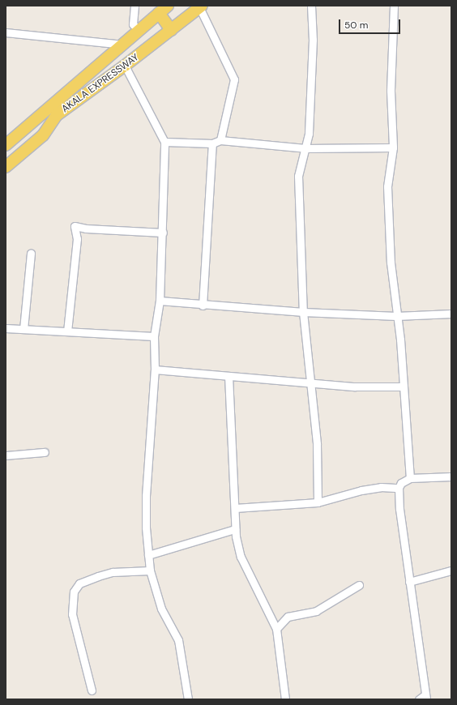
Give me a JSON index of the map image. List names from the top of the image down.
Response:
{
  "streets": {
    "main road": ["AKALA EXPRESSWAY"]
  },
  "scale_bar": "50 m"
}
